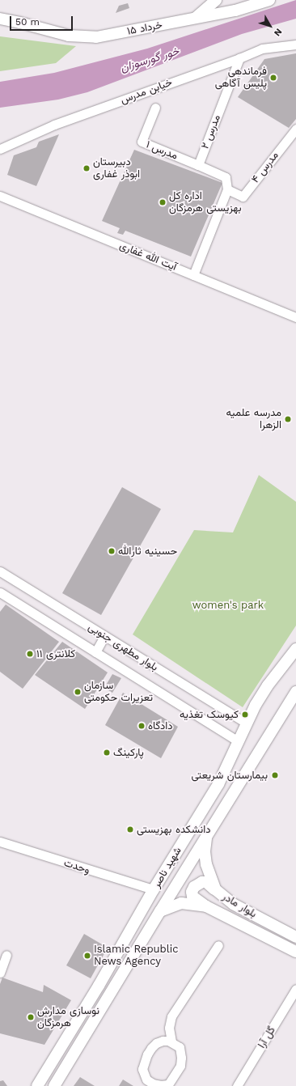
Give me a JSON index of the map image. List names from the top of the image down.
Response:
{
  "streets": {
    "main road": ["۱۵ خرداد", "شهید ناصر", "بلوار مادر"],
    "street": [
      "خیابن مدرس",
      "مدرس ۲",
      "مدرس ۱",
      "مدرس ۴",
      "آیت الله غفاری",
      "بلوار مطهری جنوبی",
      "وحدت",
      "گل آرا"
    ]
  },
  "crossings": [
    ["خیابن مدرس", "مدرس ۲"],
    ["مدرس ۲", "مدرس ۱"],
    ["بلوار مطهری جنوبی", "شهید ناصر"],
    ["وحدت", "شهید ناصر"],
    ["شهید ناصر", "بلوار مادر"]
  ],
  "water": ["خور گورسوزان"],
  "parks": ["women's park"],
  "places": [
    "فرماندهی پلیس آگاهی",
    "دبیرستان ابوذر غفاری",
    "اداره کل بهزیستی هرمزگان",
    "مدرسه علمیه الزهرا",
    "حسینیه ثارالله",
    "کلانتری ۱۱",
    "سازمان تعزیرات حکومتی",
    "کیوسک تغذیه",
    "دادگاه",
    "پارکینگ",
    "بیمارستان شریعتی",
    "دانشکده بهزیستی",
    "Islamic Republic News Agency",
    "نوسازی مدارش هرمزگان"
  ],
  "scale_bar": "50 m",
  "north": "bottom right"
}
